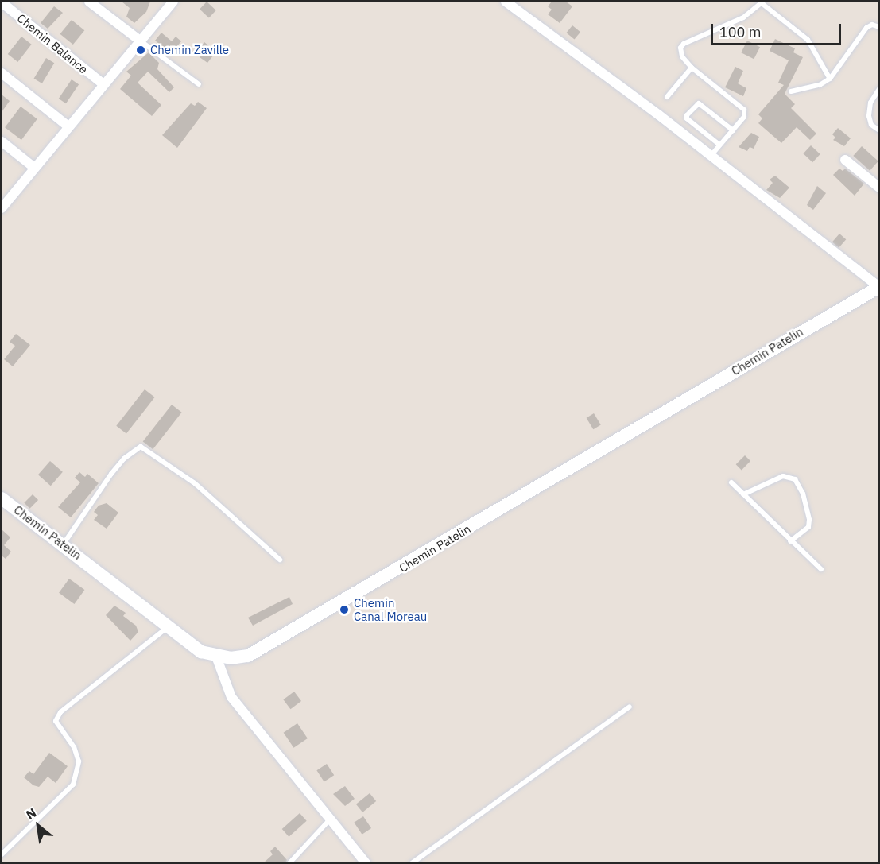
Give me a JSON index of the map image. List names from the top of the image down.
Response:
{
  "streets": {
    "main road": ["Chemin Patelin"],
    "street": ["Chemin Balance"]
  },
  "places": ["Chemin Zaville", "Chemin Canal Moreau"],
  "scale_bar": "100 m",
  "north": "top left"
}
